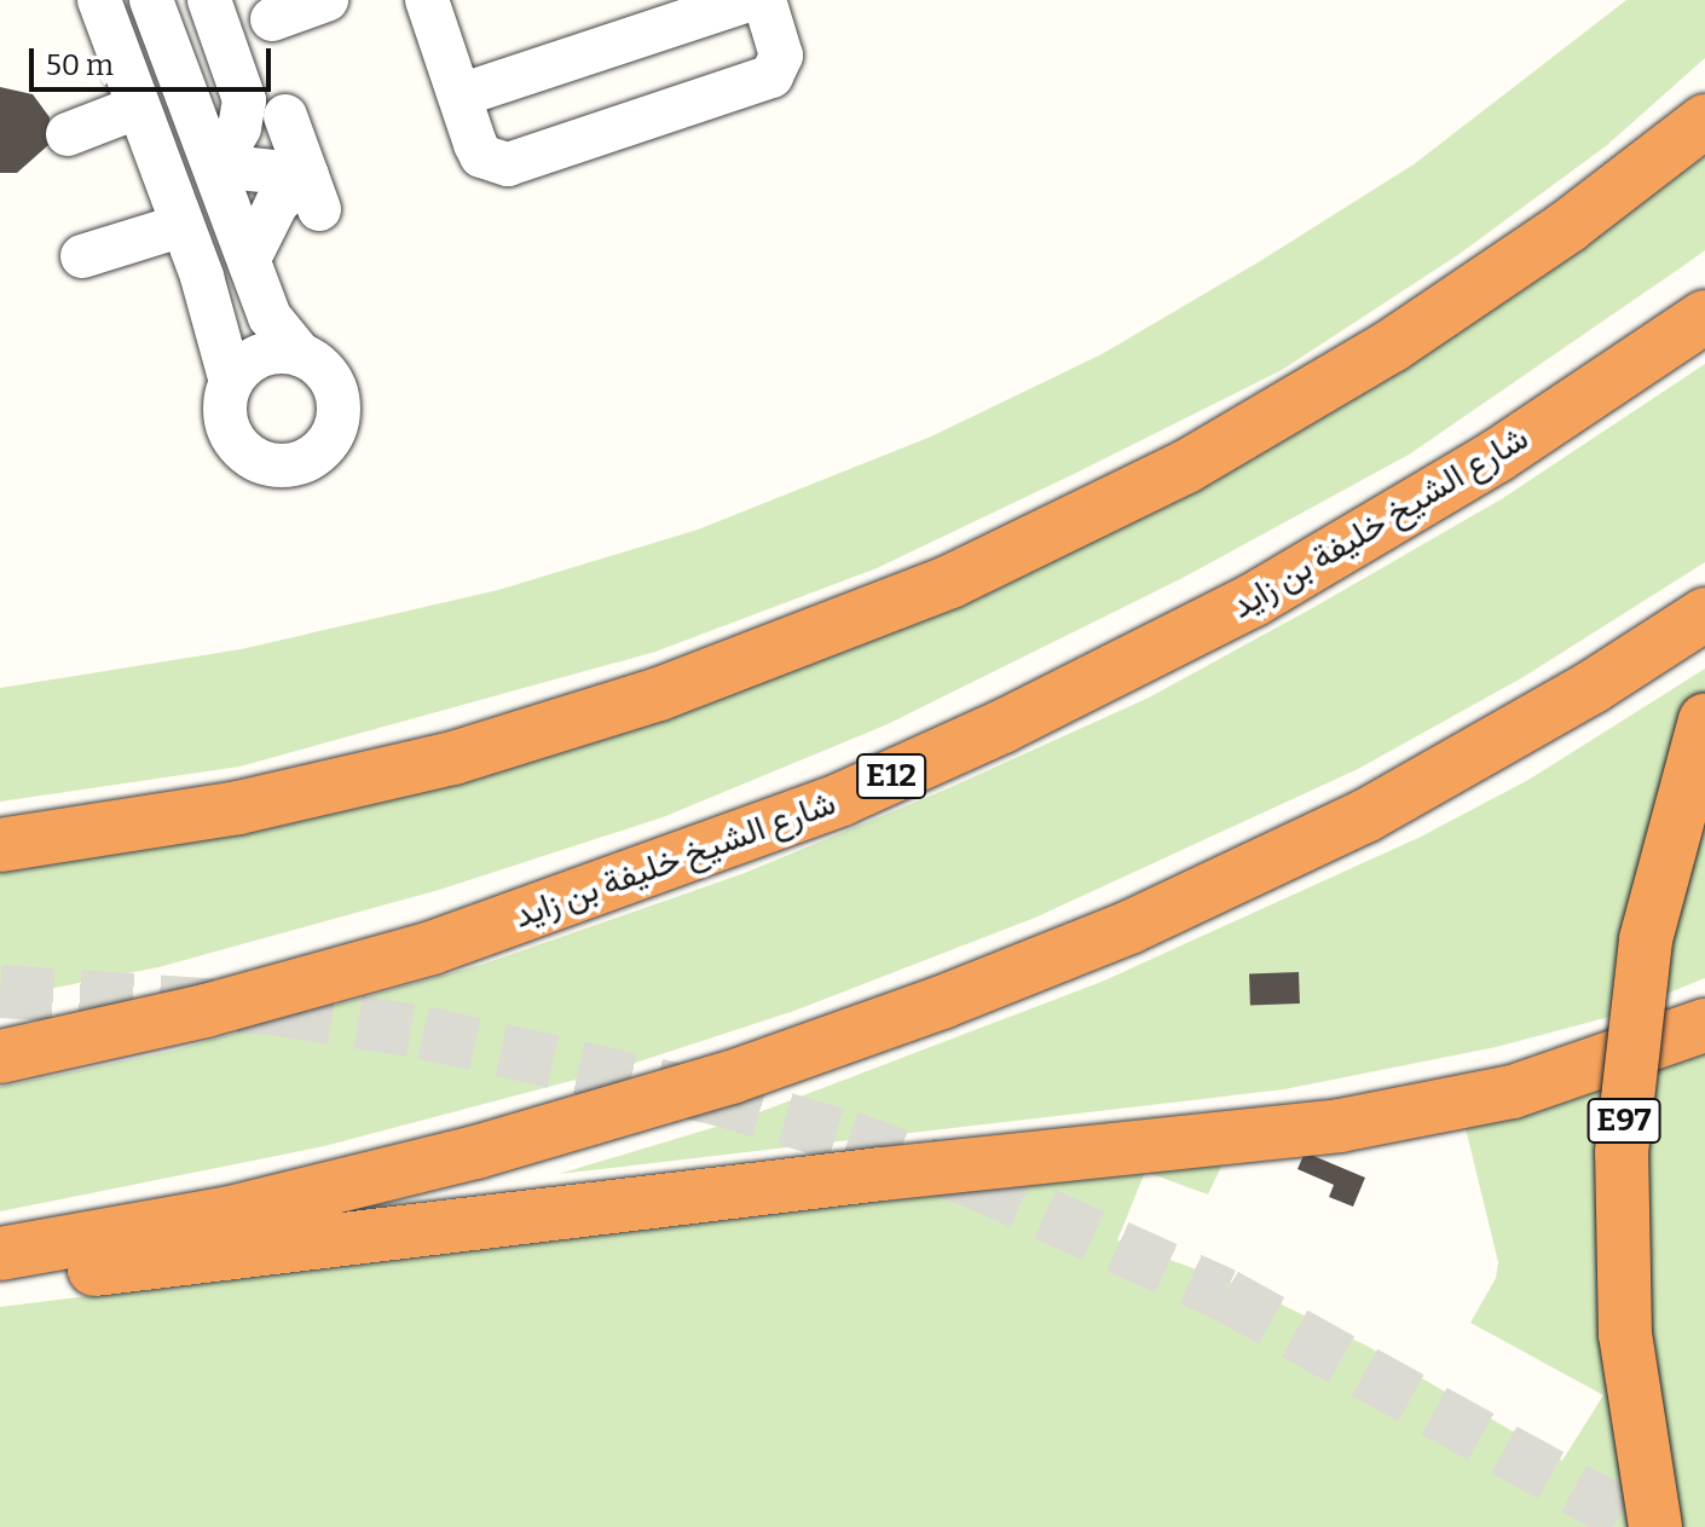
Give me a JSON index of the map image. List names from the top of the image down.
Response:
{
  "streets": {
    "highway": ["شارع الشيخ خليفة بن زايد", "E12", "E97"]
  },
  "scale_bar": "50 m"
}
